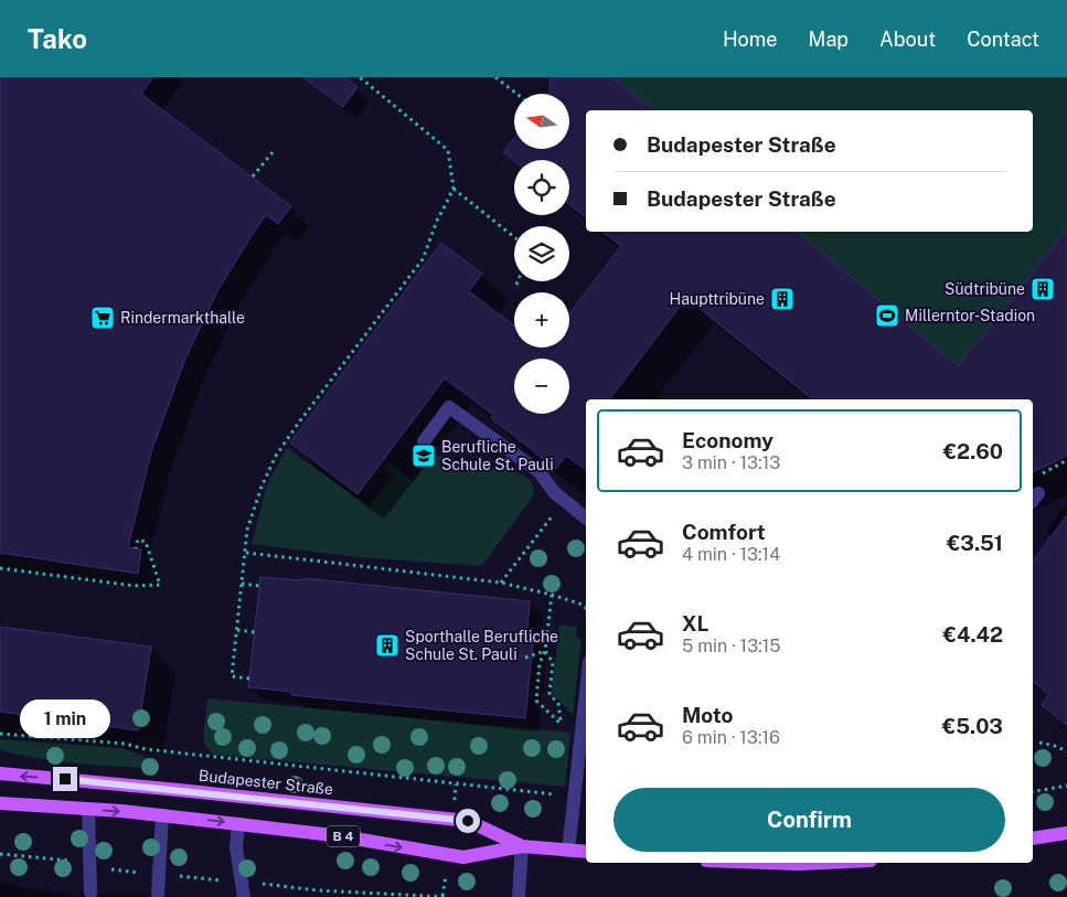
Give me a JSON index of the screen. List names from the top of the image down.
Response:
{
  "streets": {
    "main road": ["Budapester Straße", "B 4"]
  },
  "places": {
    "building": ["Südtribüne", "Haupttribüne", "Sporthalle Berufliche Schule St. Pauli"],
    "sports": ["Millerntor-Stadion"],
    "supermarket": ["Rindermarkthalle"],
    "school or university": ["Berufliche Schule St. Pauli"]
  },
  "north": "left",
  "page": {
    "header": "Tako",
    "nav": [
      "Home",
      "Map",
      "About",
      "Contact"
    ],
    "map_buttons": ["+", "−"],
    "banner": ["Budapester Straße", "Budapester Straße"],
    "list": [
      {
        "name": "Economy",
        "note": "3 min · 13:13",
        "value": "€2.60"
      },
      {
        "name": "Comfort",
        "note": "4 min · 13:14",
        "value": "€3.51"
      },
      {
        "name": "XL",
        "note": "5 min · 13:15",
        "value": "€4.42"
      },
      {
        "name": "Moto",
        "note": "6 min · 13:16",
        "value": "€5.03"
      }
    ],
    "bubble": "1 min",
    "buttons": "Confirm"
  }
}
